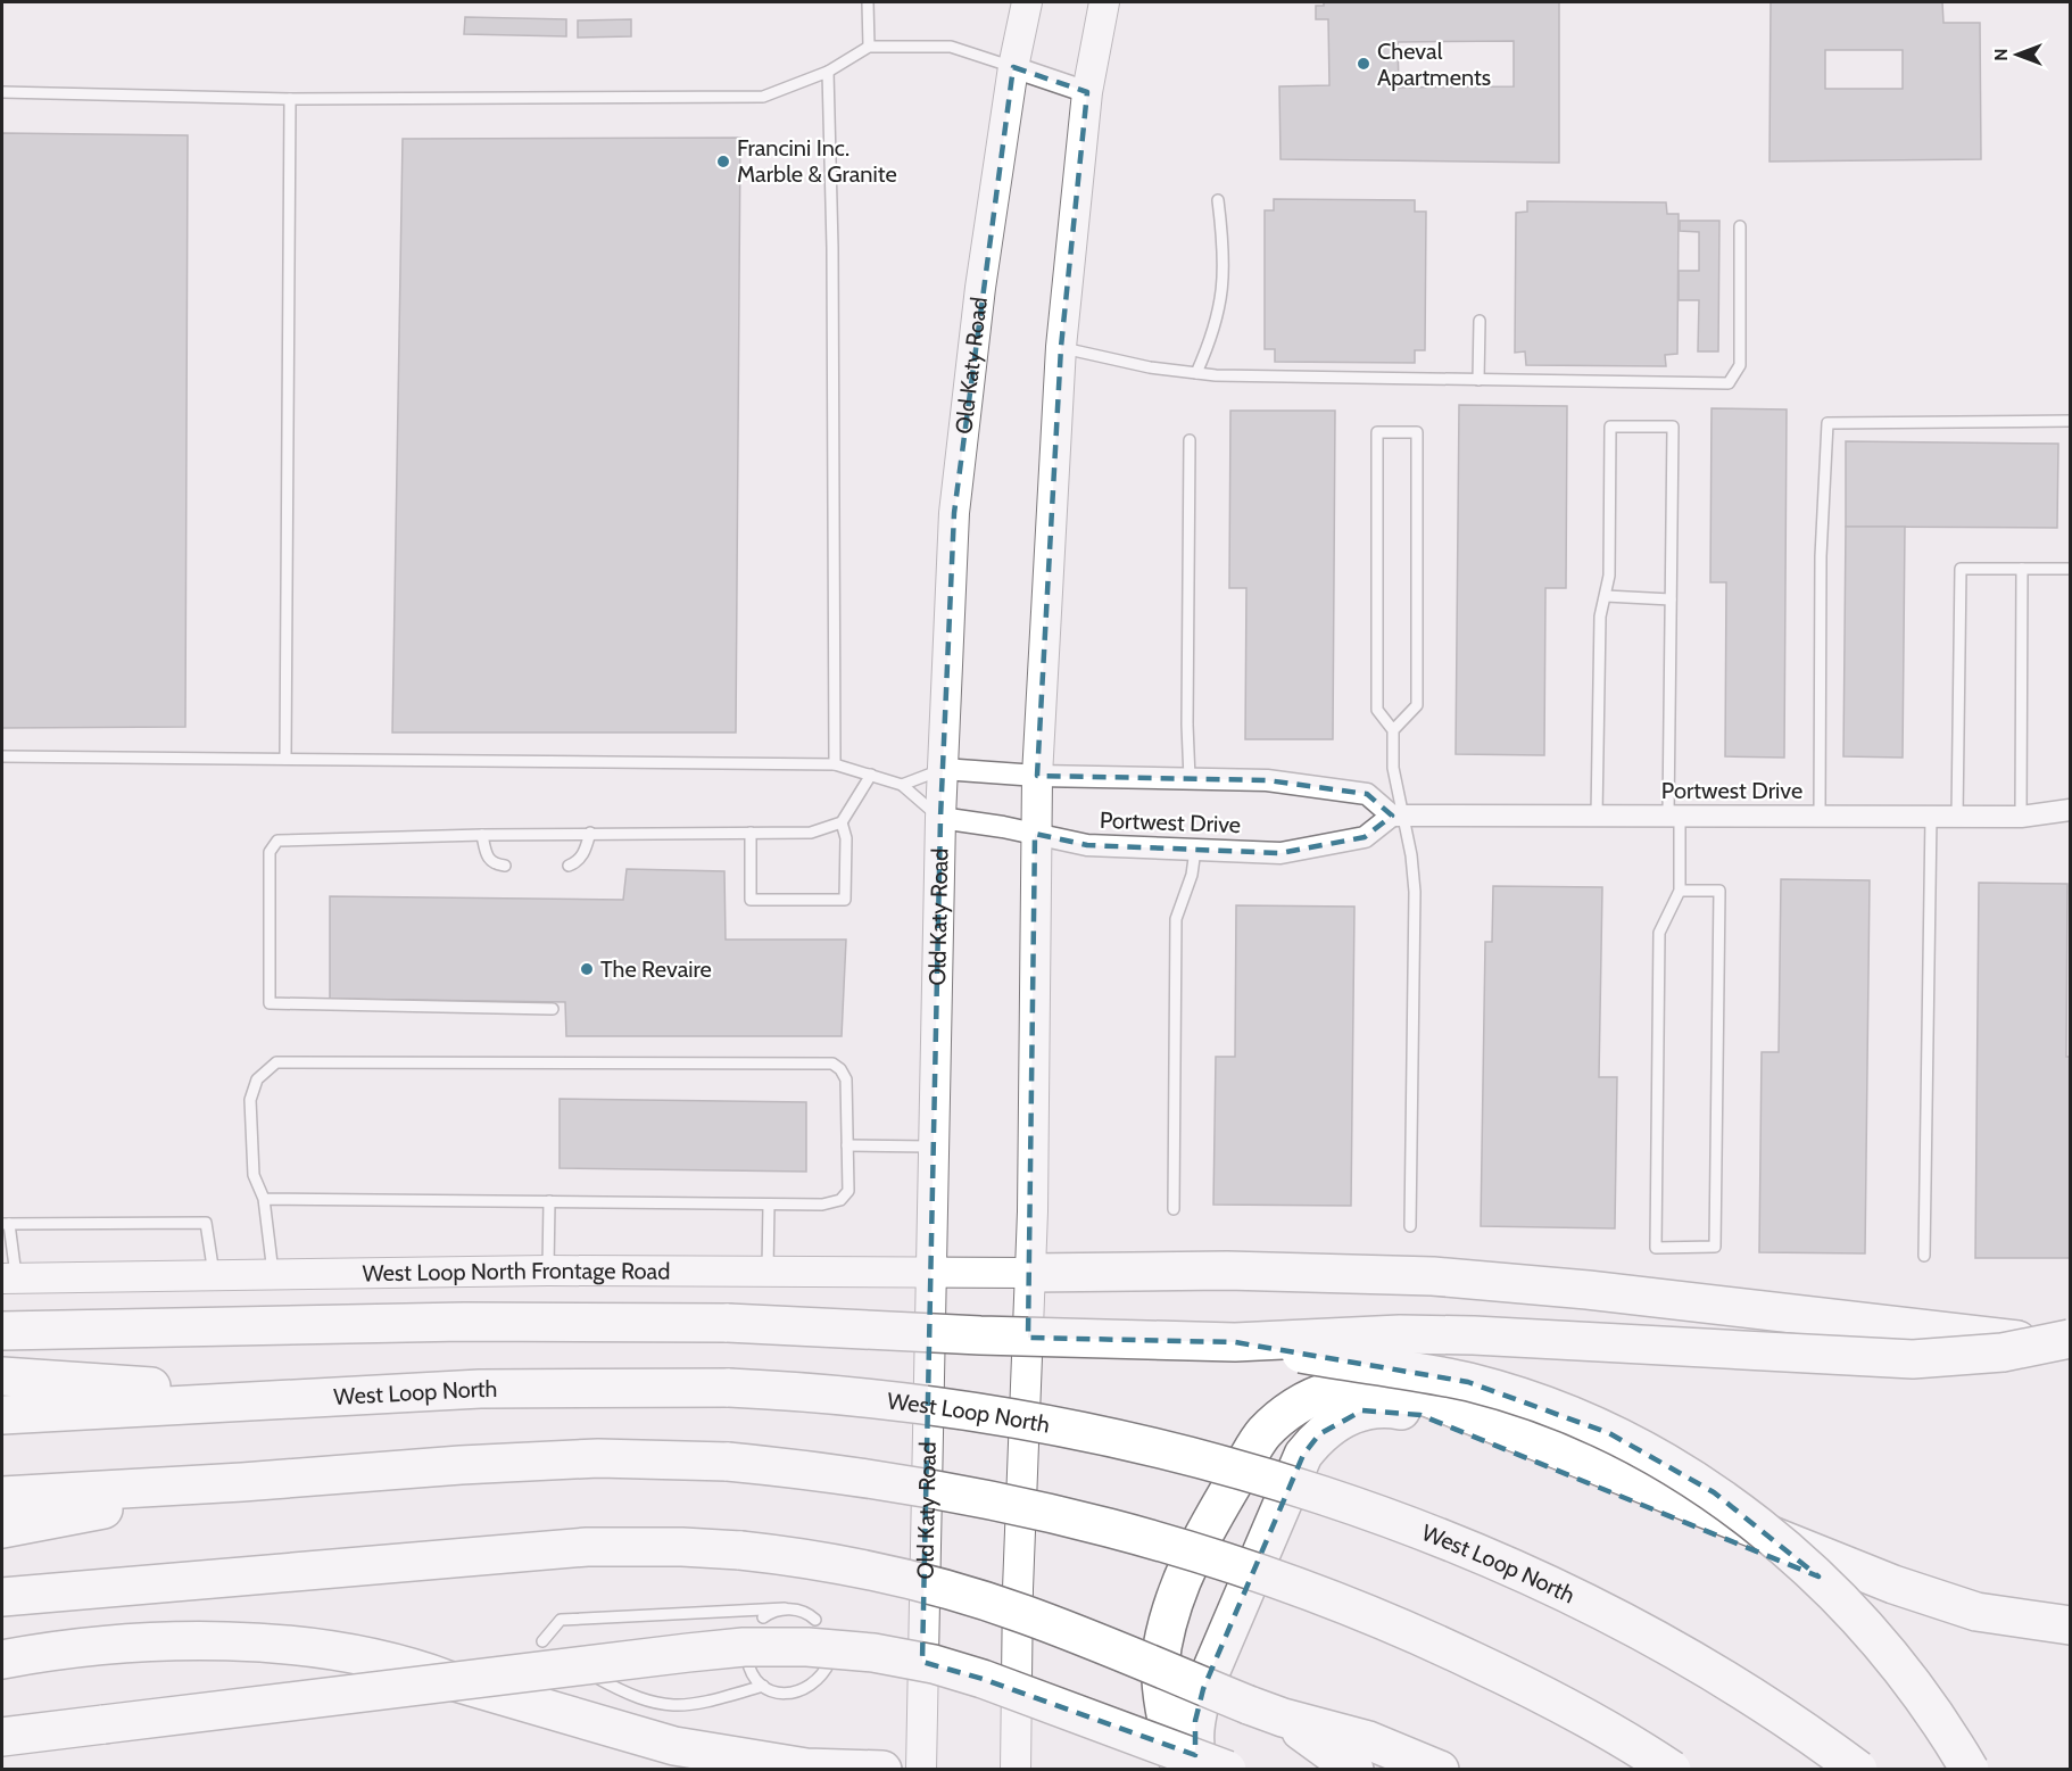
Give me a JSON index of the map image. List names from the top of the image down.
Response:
{
  "streets": {
    "highway": ["West Loop North"],
    "main road": ["Old Katy Road", "West Loop North Frontage Road"],
    "street": ["Portwest Drive"]
  },
  "crossings": [
    ["Old Katy Road", "Portwest Drive"],
    ["Old Katy Road", "West Loop North Frontage Road"]
  ],
  "places": ["Cheval Apartments", "Francini Inc. Marble & Granite", "The Revaire"],
  "north": "left"
}
